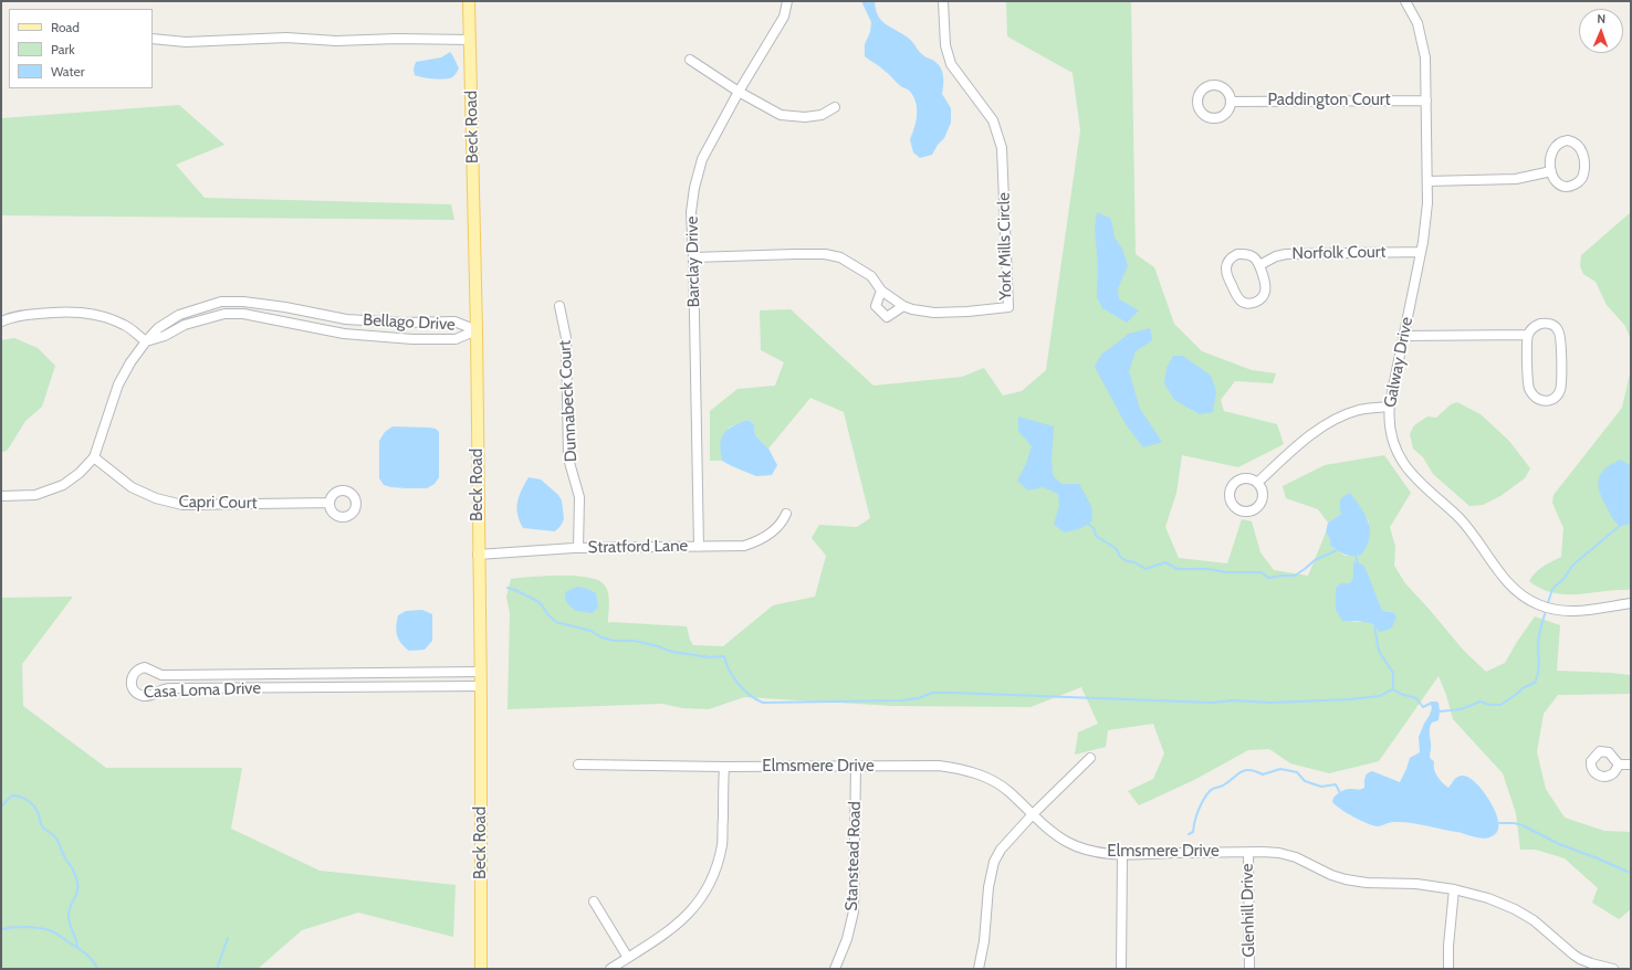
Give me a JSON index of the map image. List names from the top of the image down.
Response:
{
  "streets": {
    "main road": ["Beck Road"],
    "street": [
      "Paddington Court",
      "York Mills Circle",
      "Norfolk Court",
      "Barclay Drive",
      "Bellago Drive",
      "Galway Drive",
      "Dunnabeck Court",
      "Capri Court",
      "Stratford Lane",
      "Casa Loma Drive",
      "Elmsmere Drive",
      "Stanstead Road",
      "Glenhill Drive"
    ]
  },
  "crossings": [
    ["Paddington Court", "Galway Drive"],
    ["Beck Road", "Bellago Drive"],
    ["Beck Road", "Stratford Lane"],
    ["Beck Road", "Casa Loma Drive"],
    ["York Mills Circle", "Barclay Drive"],
    ["Norfolk Court", "Galway Drive"],
    ["Barclay Drive", "Stratford Lane"],
    ["Bellago Drive", "Capri Court"],
    ["Dunnabeck Court", "Stratford Lane"],
    ["Elmsmere Drive", "Stanstead Road"],
    ["Elmsmere Drive", "Glenhill Drive"]
  ],
  "legend": ["Road", "Park", "Water"],
  "north": "top"
}
